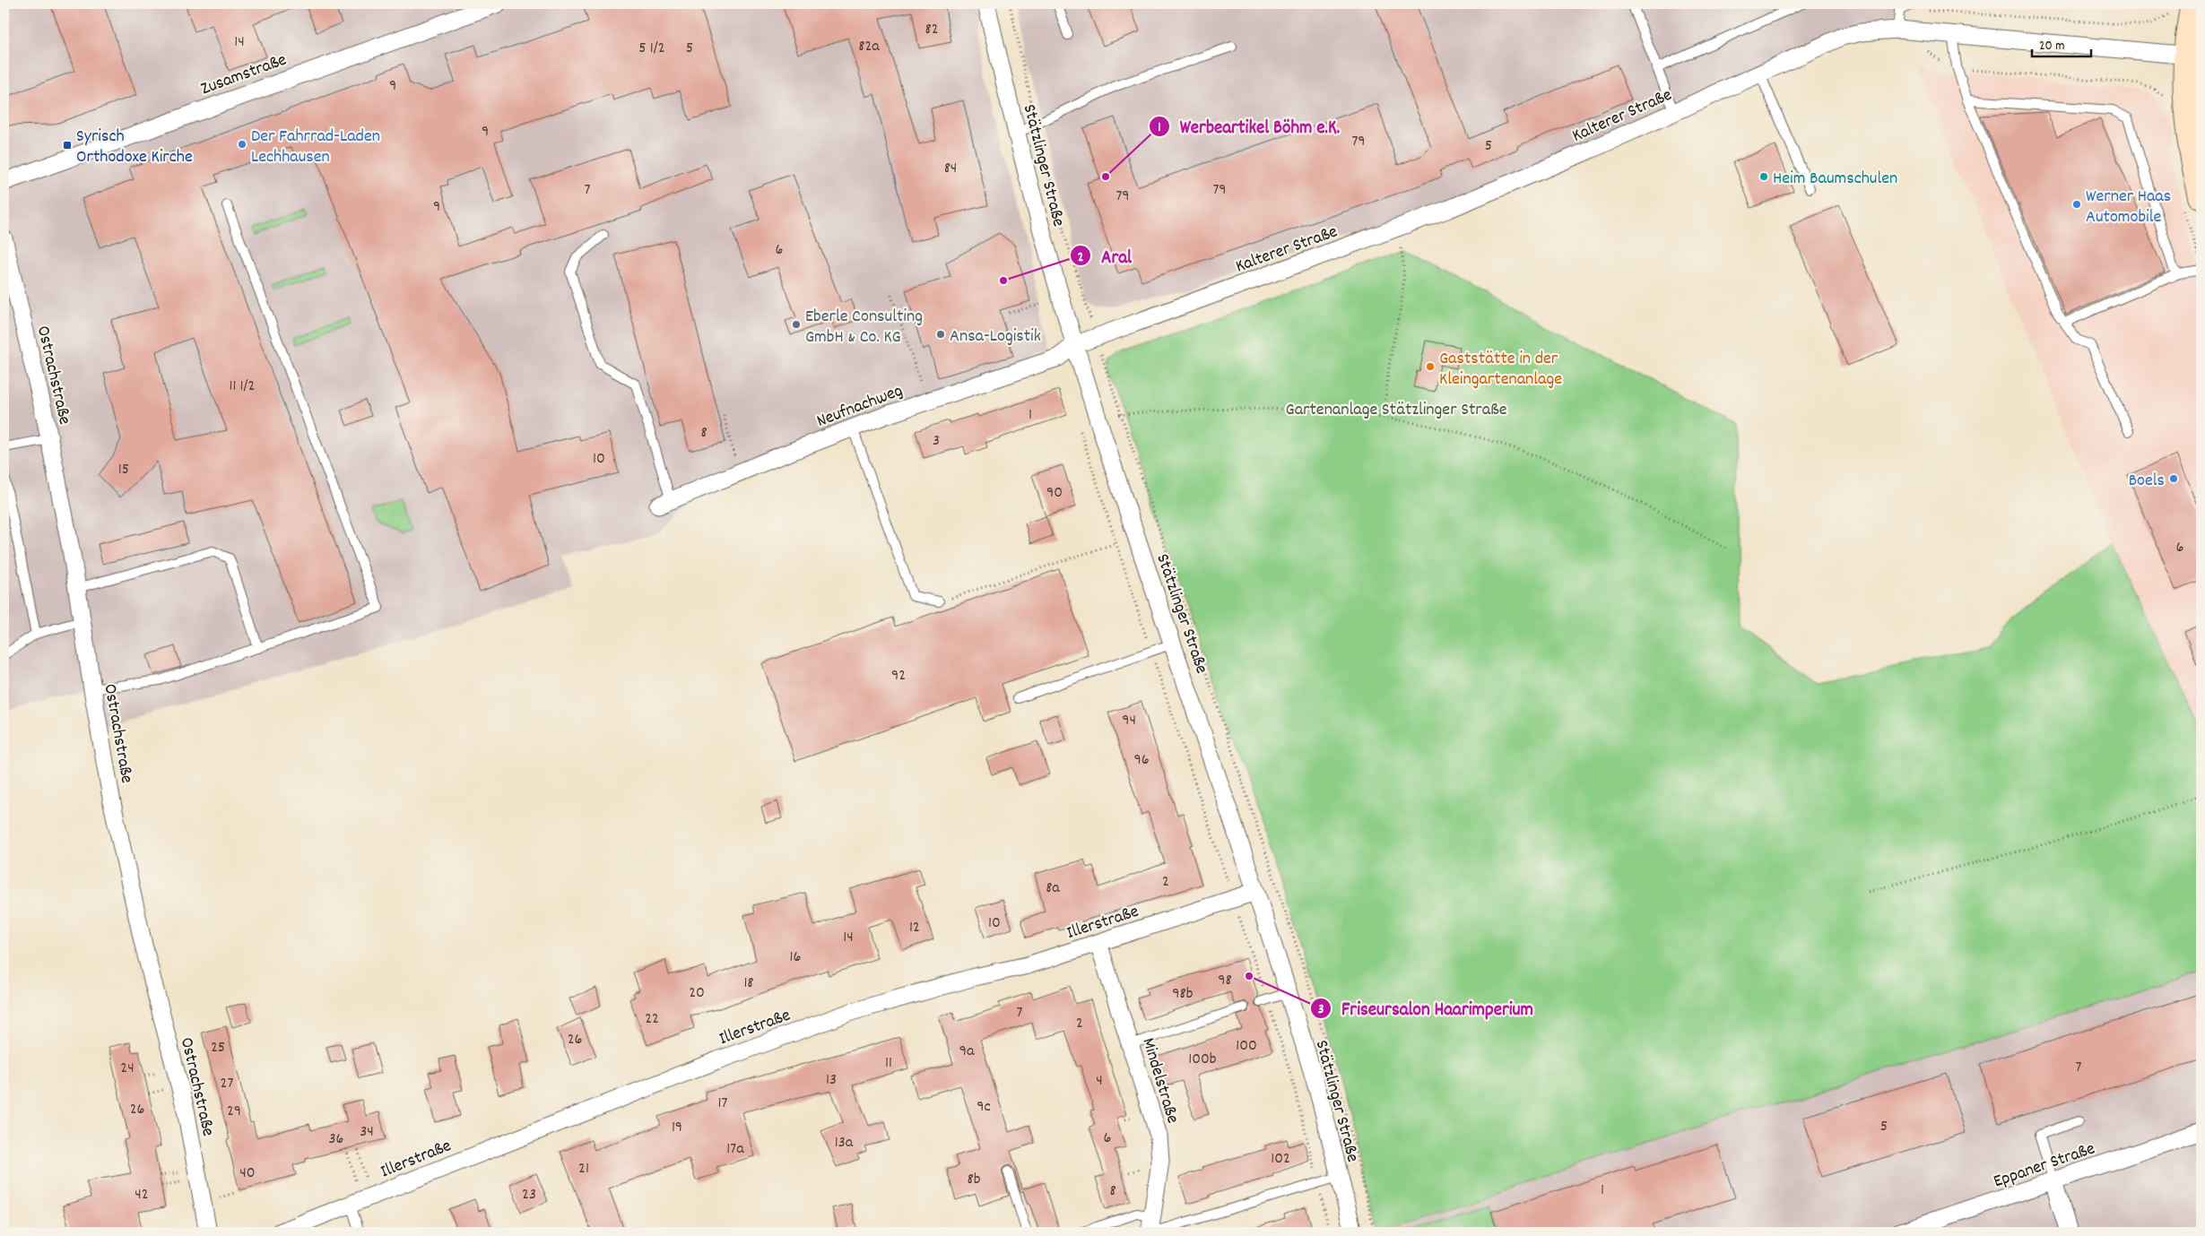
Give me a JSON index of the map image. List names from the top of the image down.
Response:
{
  "streets": {
    "street": [
      "Zusamstraße",
      "Kalterer Straße",
      "Stätzlinger Straße",
      "Ostrachstraße",
      "Neufnachweg",
      "Illerstraße",
      "Mindelstraße",
      "Eppaner Straße"
    ]
  },
  "crossings": [
    ["Kalterer Straße", "Stätzlinger Straße"],
    ["Kalterer Straße", "Neufnachweg"],
    ["Stätzlinger Straße", "Neufnachweg"],
    ["Stätzlinger Straße", "Illerstraße"],
    ["Illerstraße", "Mindelstraße"]
  ],
  "parks": ["Gartenanlage Stätzlinger Straße"],
  "places": {
    "other": [
      "Der Fahrrad-Laden Lechhausen",
      "Werbeartikel Böhm e.K.",
      "Heim Baumschulen",
      "Werner Haas Automobile",
      "Aral",
      "Eberle Consulting GmbH & Co. KG",
      "Ansa-Logistik",
      "Gaststätte in der Kleingartenanlage",
      "Boels",
      "Friseursalon Haarimperium"
    ],
    "transit": ["Syrisch Orthodoxe Kirche"]
  },
  "house_numbers": [
    "82",
    "14",
    "82a",
    "5 1/2",
    "5",
    "9",
    "9",
    "79",
    "5",
    "84",
    "7",
    "79",
    "79",
    "9",
    "6",
    "11 1/2",
    "1",
    "8",
    "3",
    "10",
    "15",
    "90",
    "6",
    "92",
    "94",
    "96",
    "2",
    "8a",
    "10",
    "12",
    "14",
    "16",
    "98",
    "18",
    "20",
    "98b",
    "7",
    "22",
    "2",
    "26",
    "100",
    "25",
    "9a",
    "100b",
    "11",
    "7",
    "24",
    "13",
    "4",
    "27",
    "17",
    "9c",
    "26",
    "29",
    "5",
    "19",
    "34",
    "6",
    "36",
    "13a",
    "17a",
    "102",
    "21",
    "40",
    "8b",
    "1",
    "8",
    "42",
    "23"
  ],
  "scale_bar": "20 m"
}
